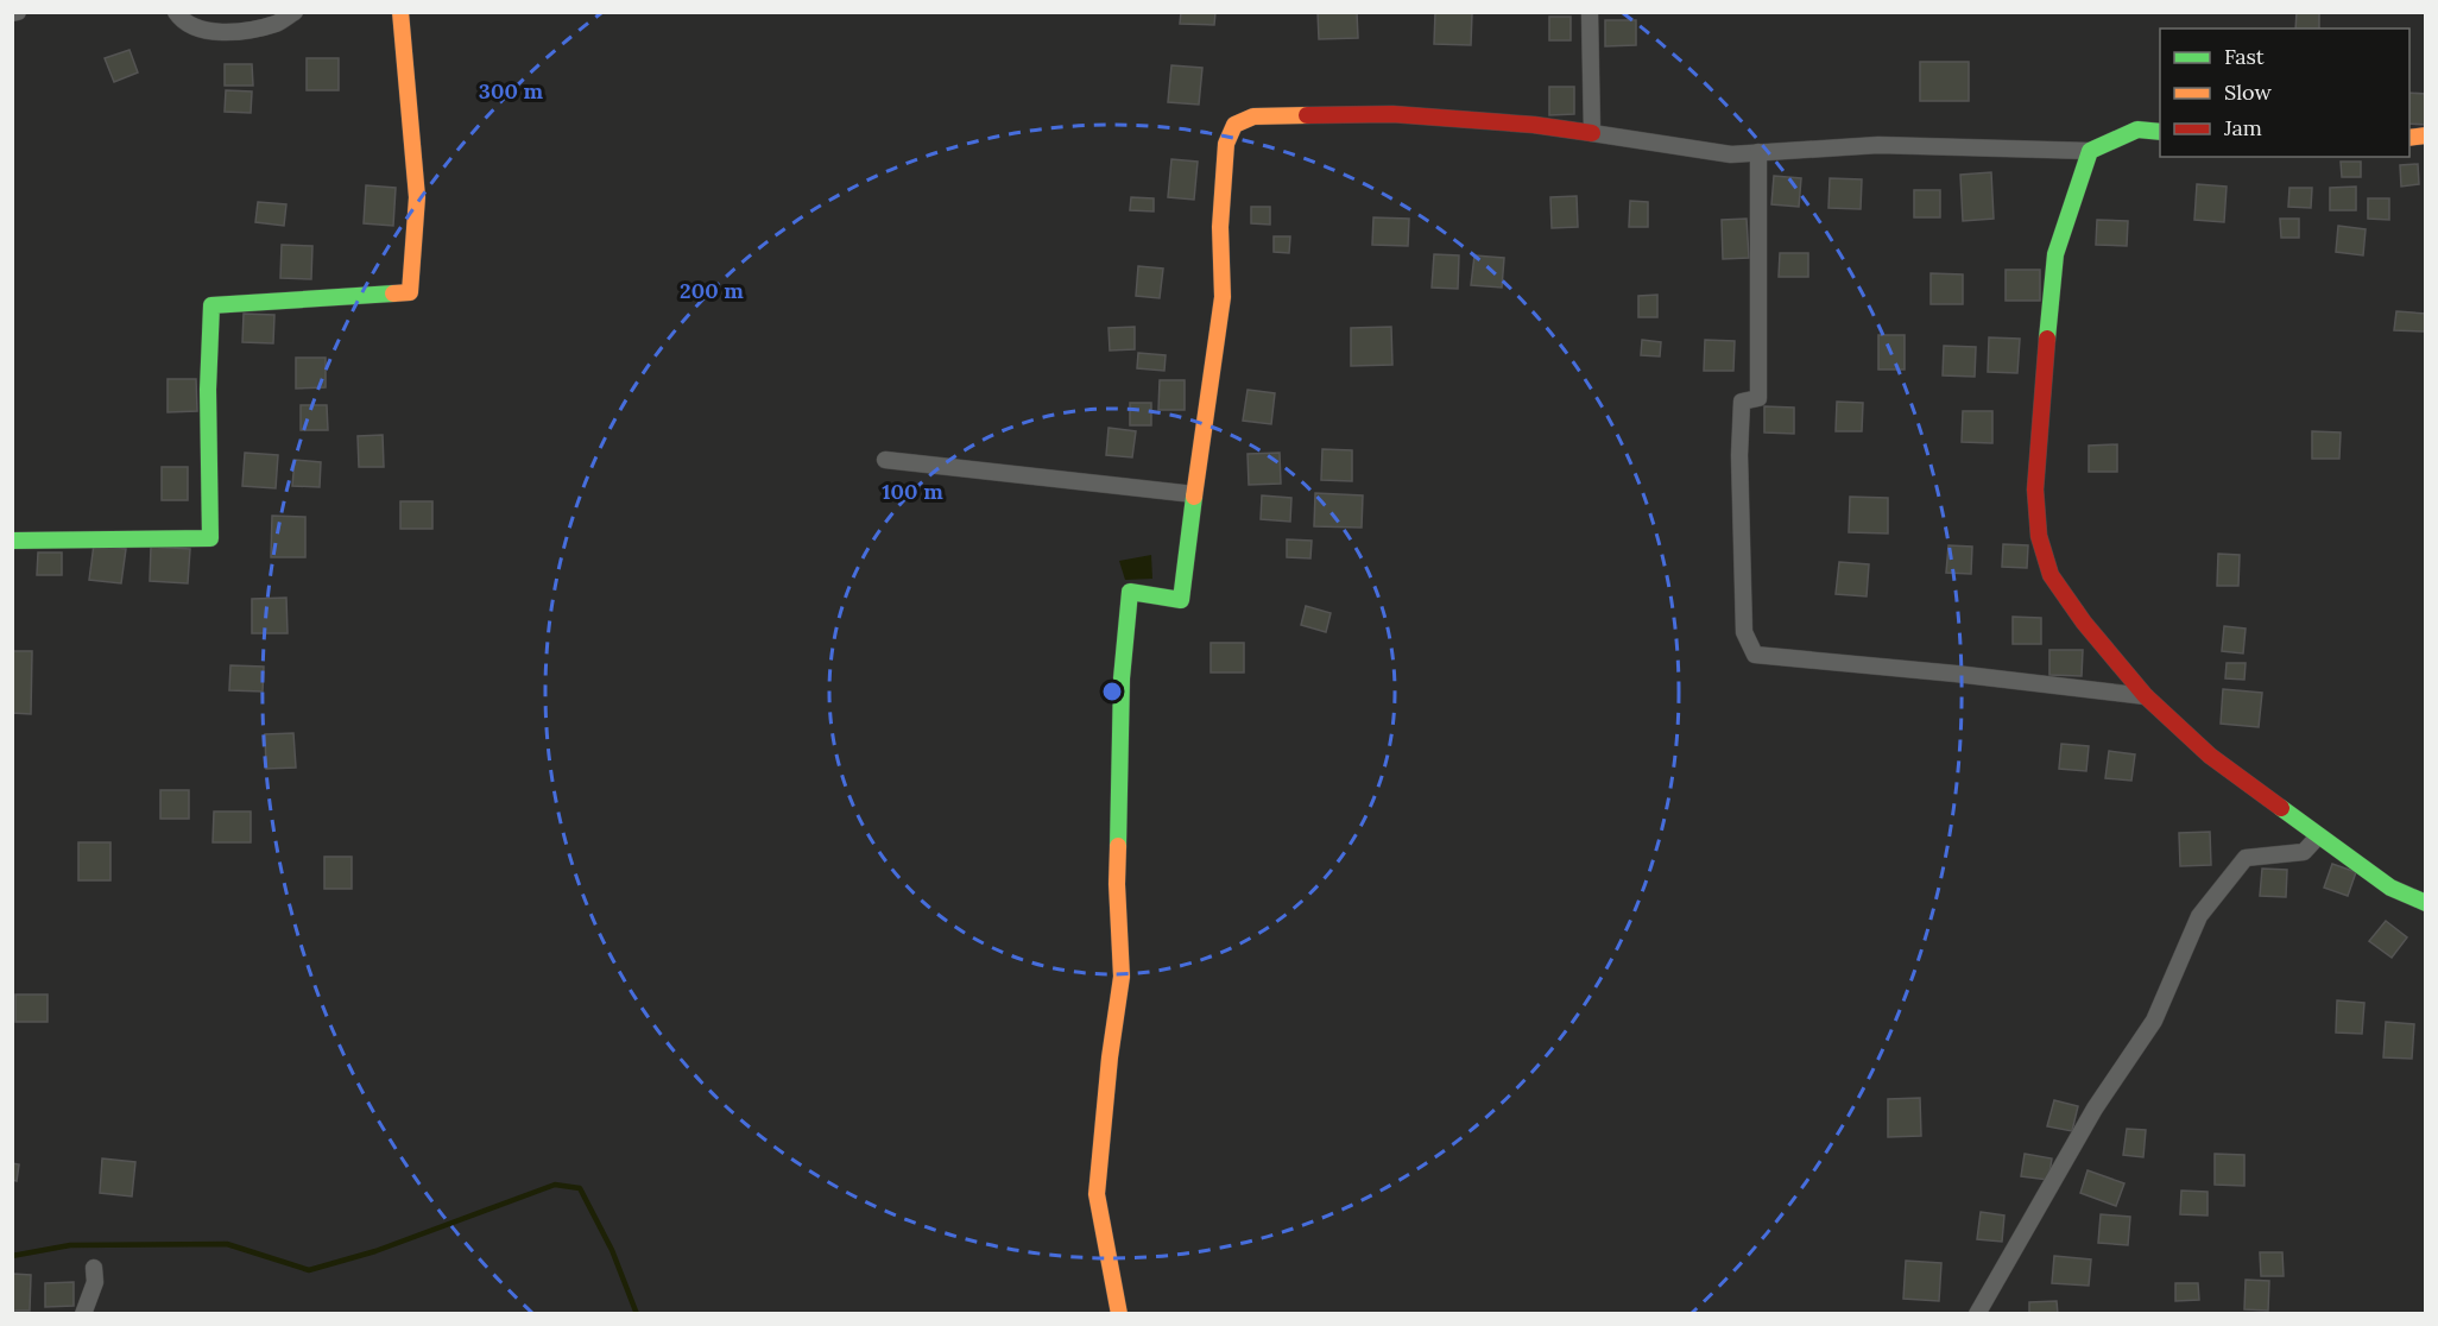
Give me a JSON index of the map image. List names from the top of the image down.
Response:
{
  "legend": ["Fast", "Slow", "Jam"],
  "rings": ["300 m", "200 m", "100 m"]
}
